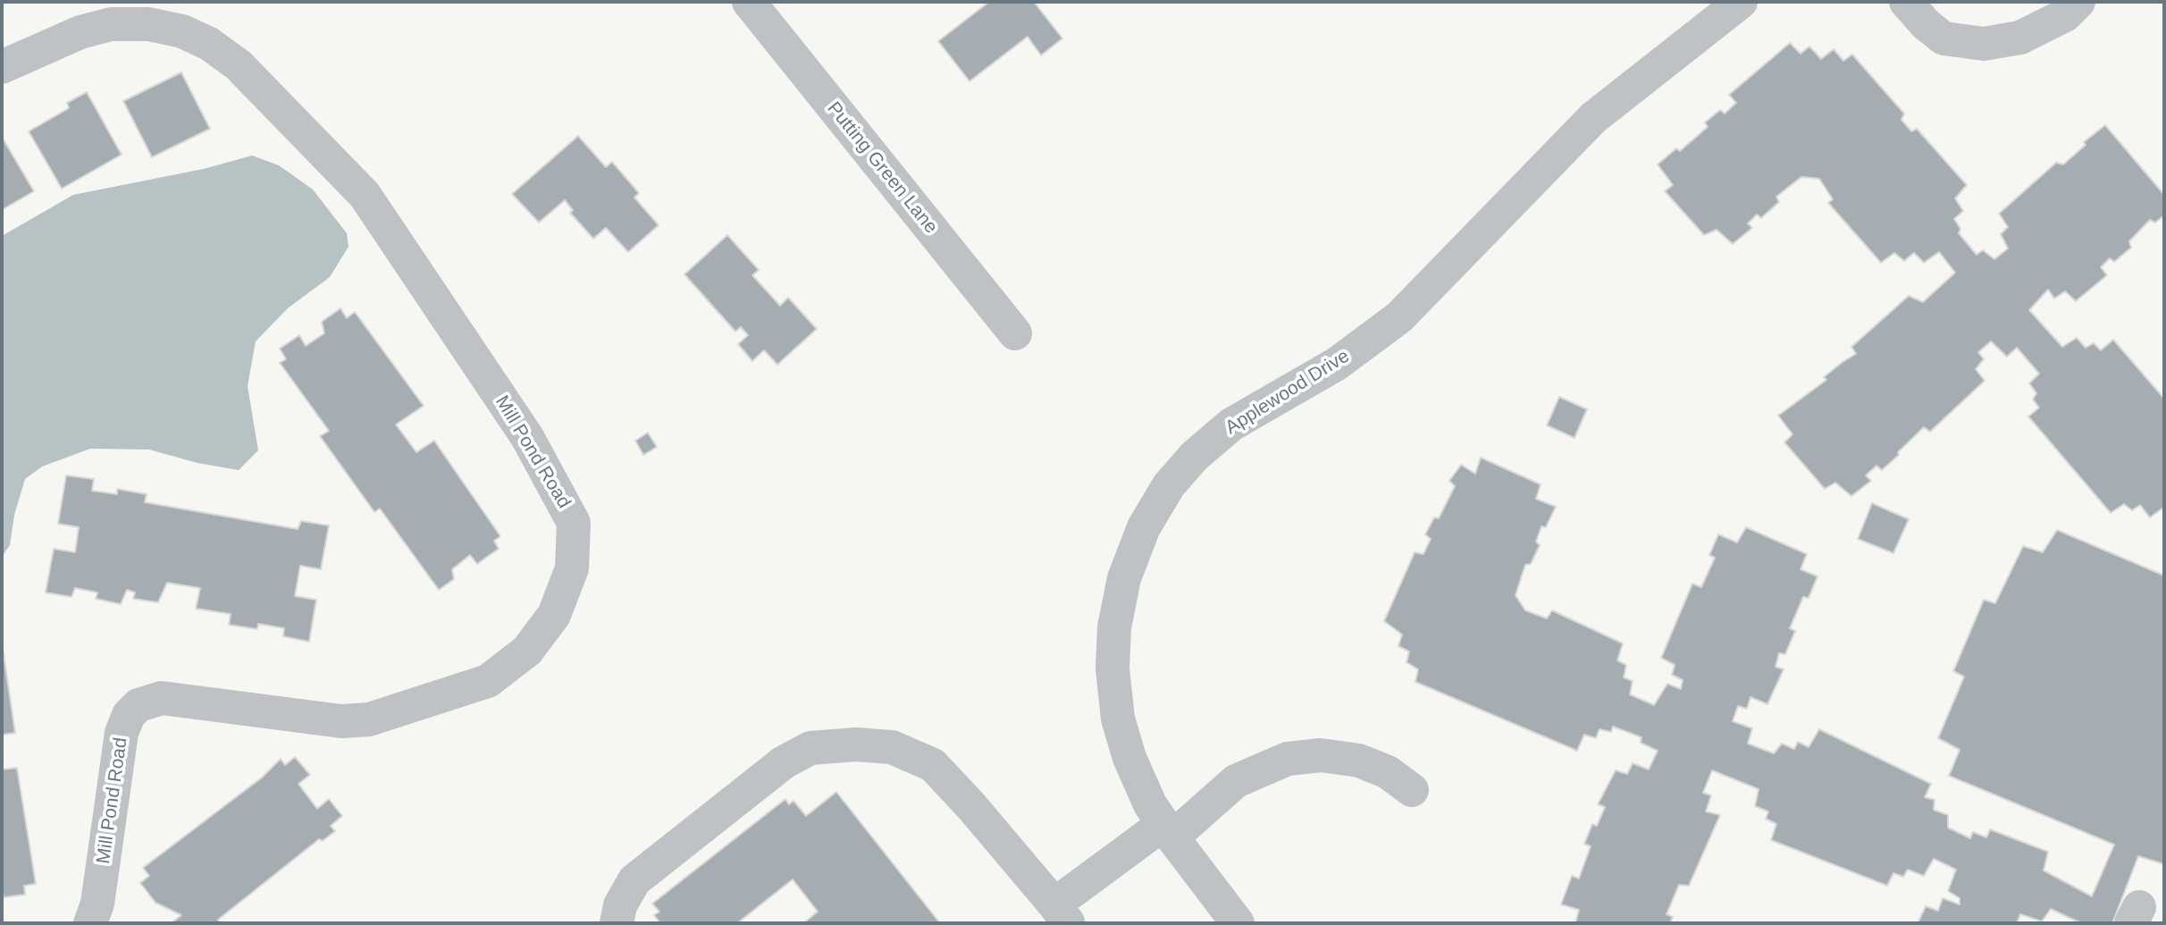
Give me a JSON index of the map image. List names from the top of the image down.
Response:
{
  "streets": {
    "street": ["Putting Green Lane", "Applewood Drive", "Mill Pond Road"]
  }
}
